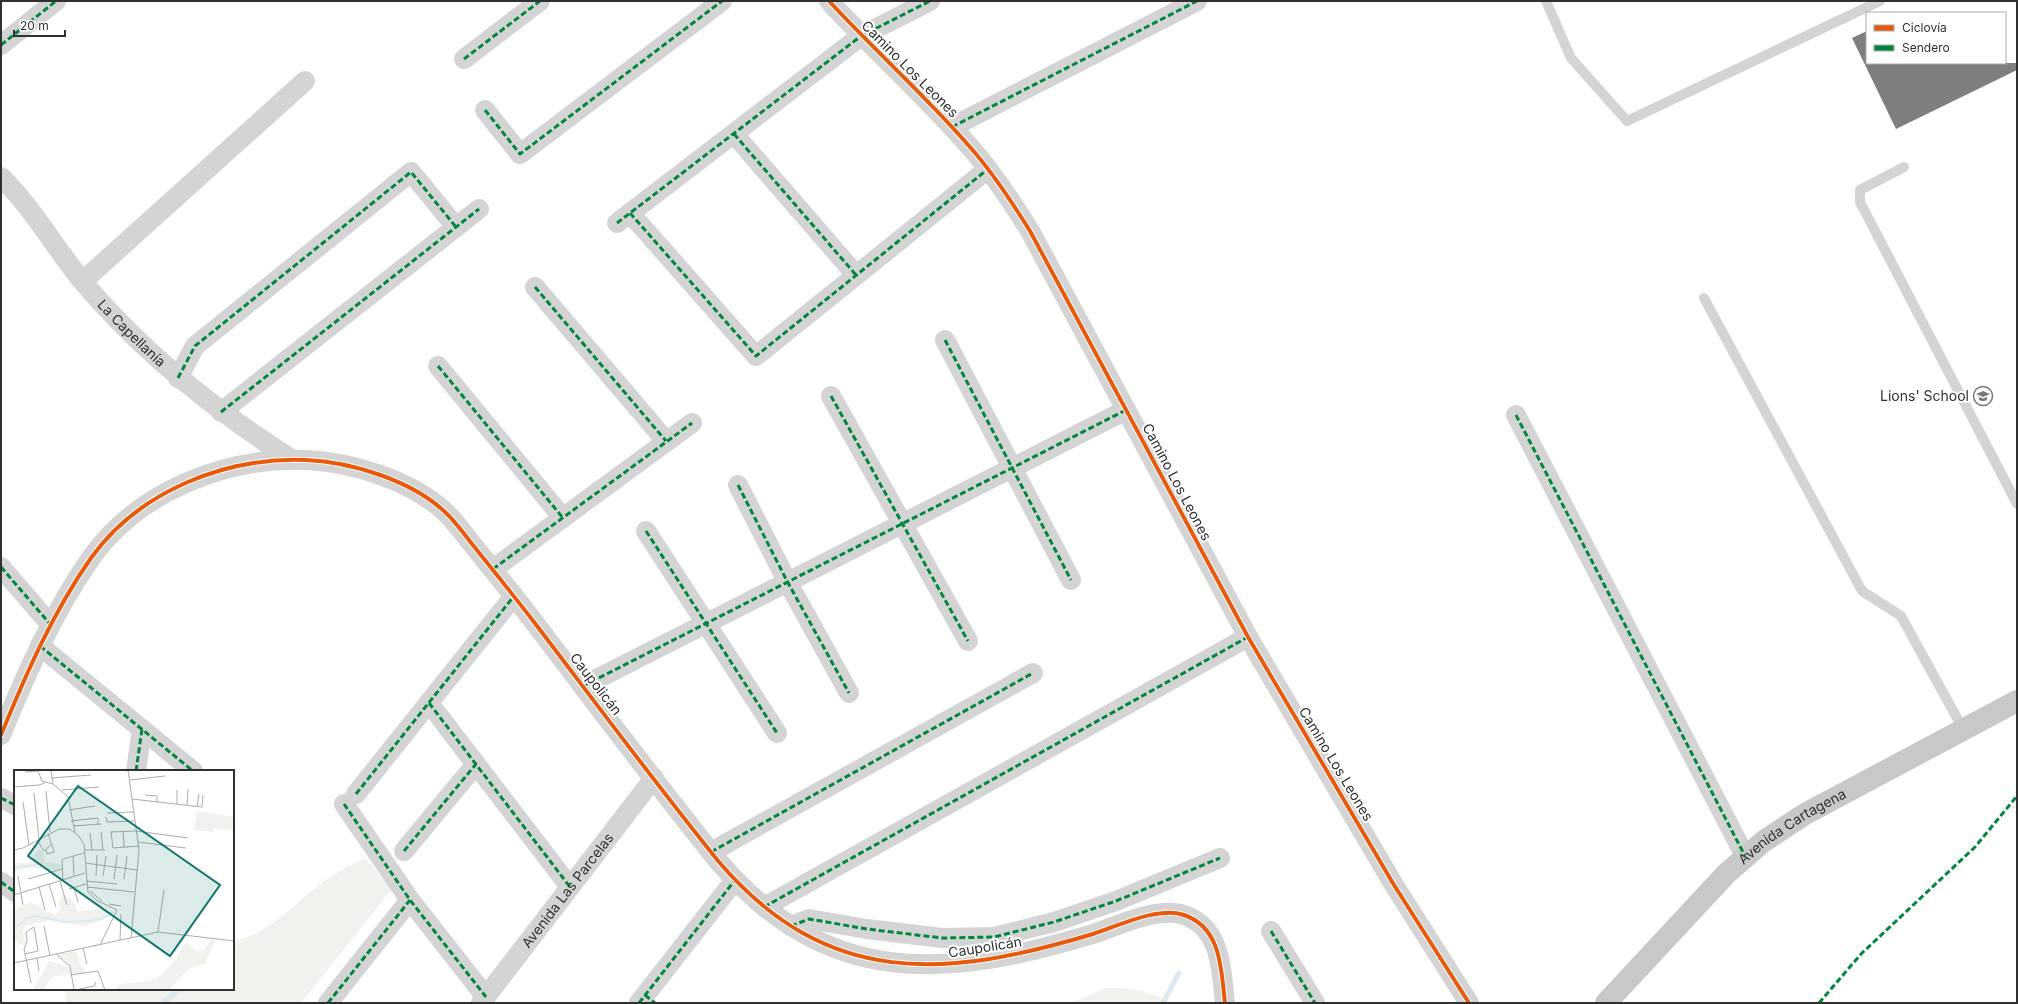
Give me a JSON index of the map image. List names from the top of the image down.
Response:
{
  "streets": {
    "main road": ["Avenida Cartagena"],
    "street": [
      "Camino Los Leones",
      "La Capellanía",
      "Caupolicán",
      "Avenida Las Parcelas"
    ]
  },
  "crossings": [
    ["La Capellanía", "Caupolicán"],
    ["Caupolicán", "Avenida Las Parcelas"]
  ],
  "places": {
    "school or university": ["Lions' School"]
  },
  "legend": ["Ciclovía", "Sendero"],
  "scale_bar": "20 m"
}
